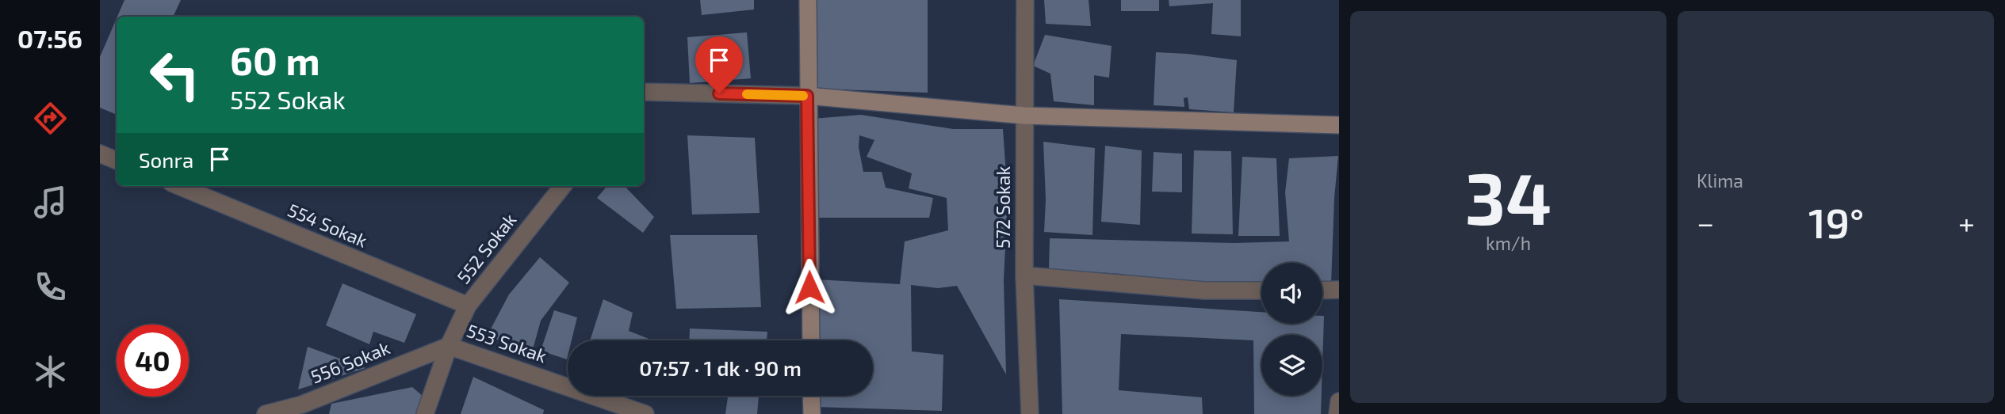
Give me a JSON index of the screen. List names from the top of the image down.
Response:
{
  "streets": {
    "street": [
      "572 Sokak",
      "554 Sokak",
      "552 Sokak",
      "553 Sokak",
      "556 Sokak"
    ]
  },
  "crossings": [
    ["554 Sokak", "552 Sokak"],
    ["552 Sokak", "553 Sokak"],
    ["552 Sokak", "556 Sokak"],
    ["553 Sokak", "556 Sokak"]
  ],
  "page": {
    "tabs": "07:56",
    "tile": [
      ["34", "km/h"],
      "Klima"
    ],
    "turn": ["60 m", "552 Sokak"],
    "then": "Sonra",
    "heat": ["−", "19°", "+"],
    "limit": "40",
    "trip": "07:57 · 1 dk · 90 m"
  }
}
